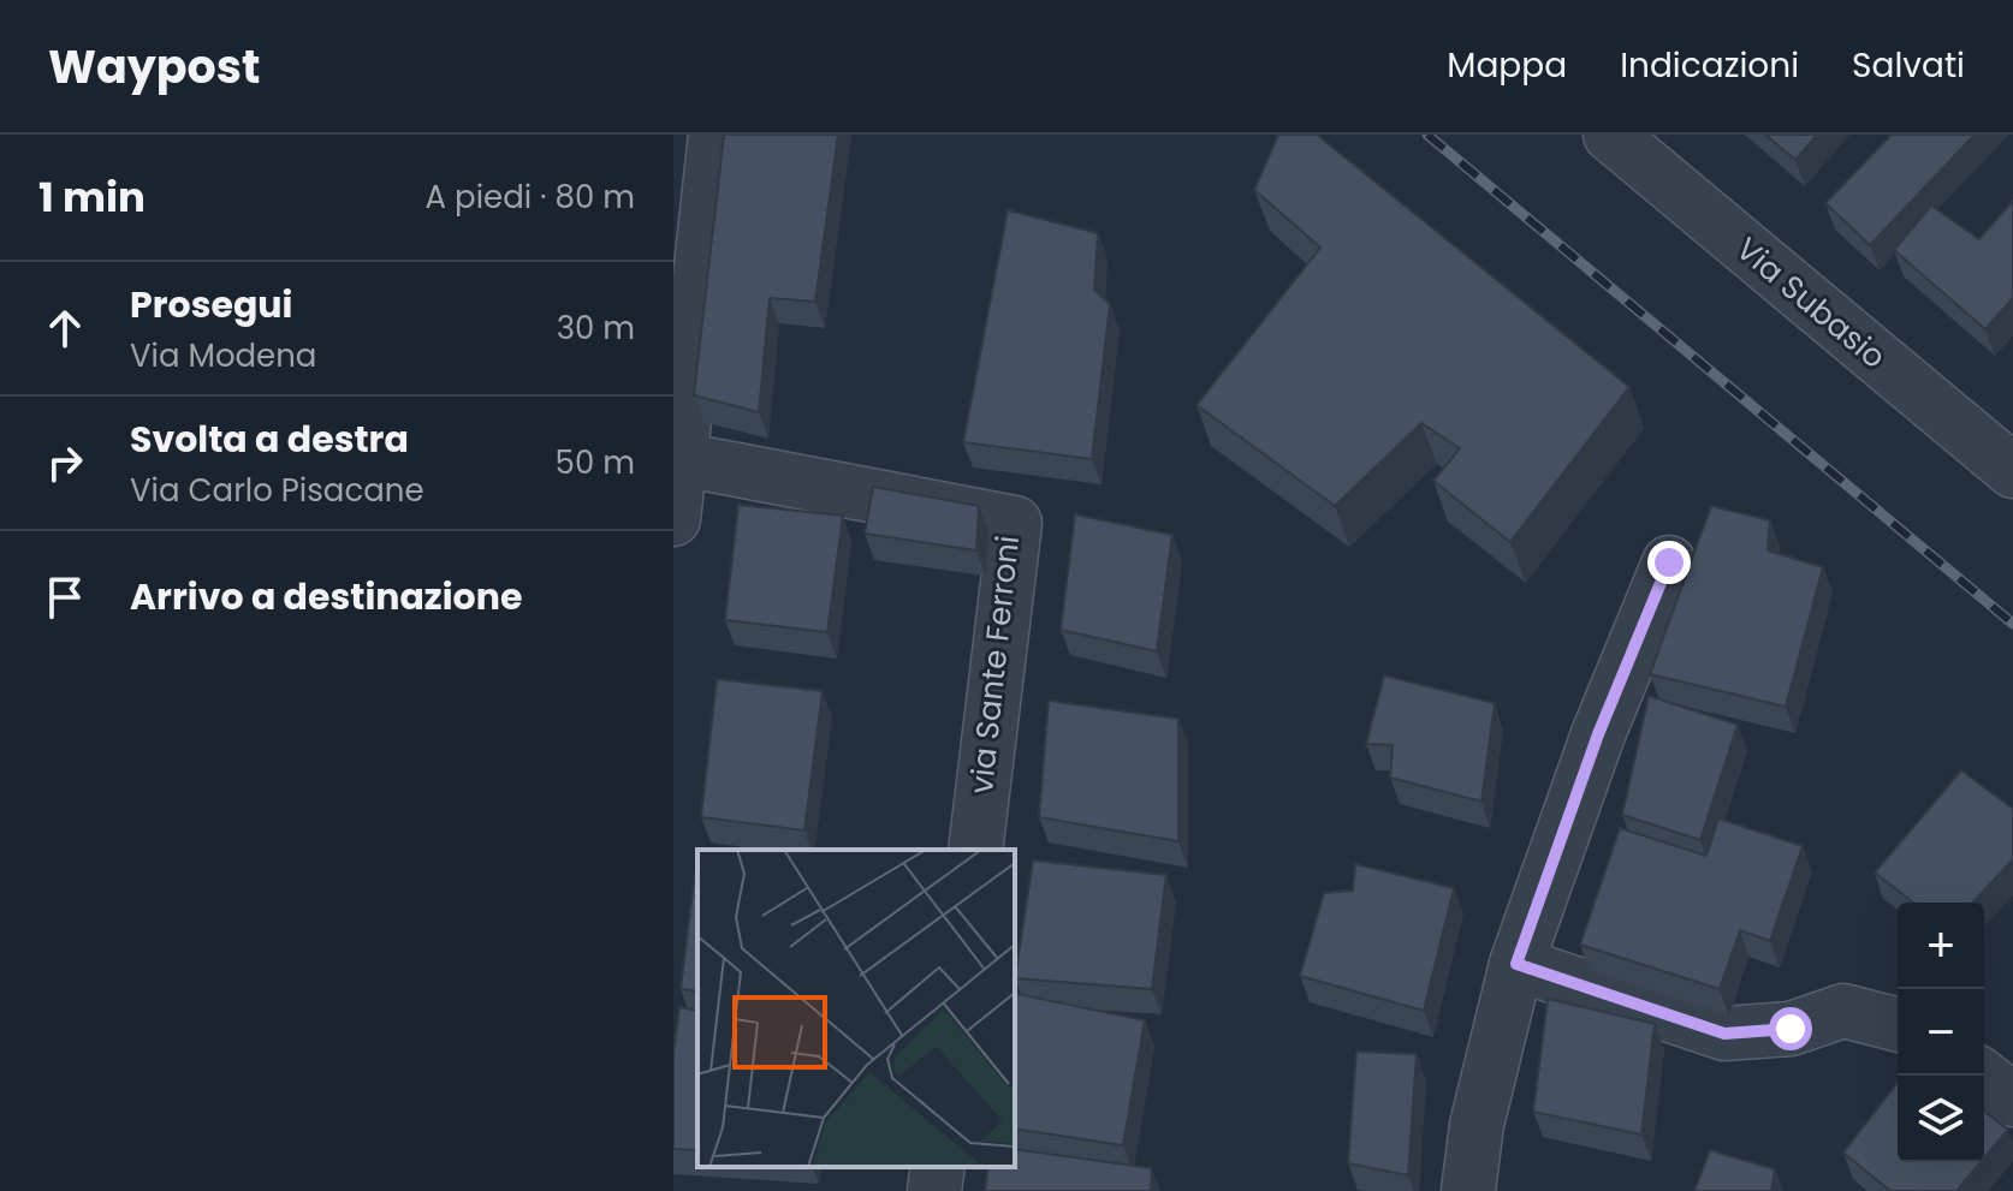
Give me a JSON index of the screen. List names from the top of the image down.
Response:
{
  "streets": {
    "street": ["Via Subasio", "via Sante Ferroni"]
  },
  "page": {
    "header": "Waypost",
    "nav": ["Mappa", "Indicazioni", "Salvati"],
    "heading": ["1 min", "A piedi · 80 m"],
    "list": [
      ["Prosegui", "Via Modena", "30 m"],
      ["Svolta a destra", "Via Carlo Pisacane", "50 m"],
      "Arrivo a destinazione"
    ],
    "map_buttons": ["+", "−"]
  }
}
